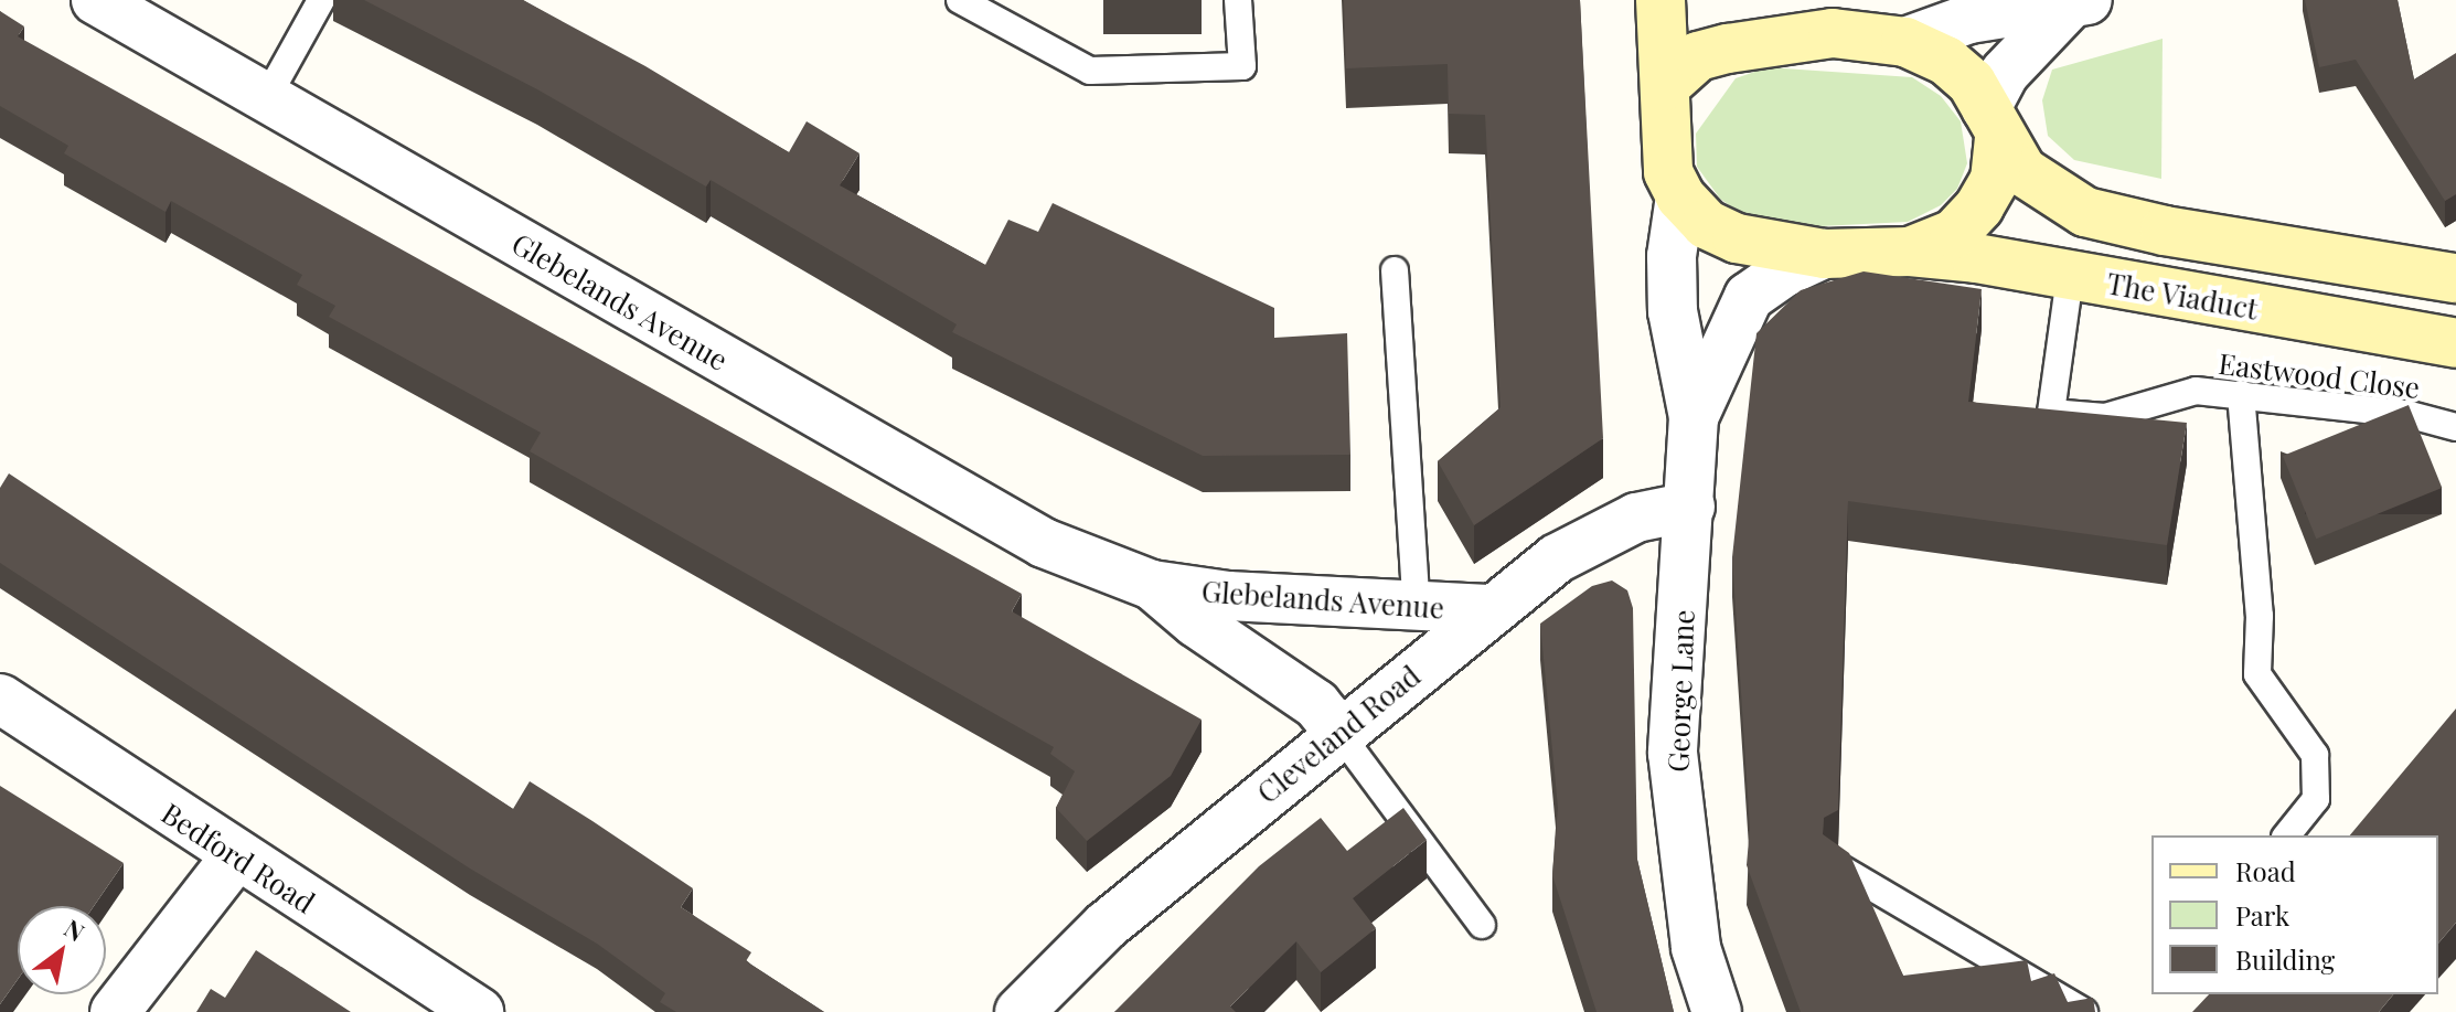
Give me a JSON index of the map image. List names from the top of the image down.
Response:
{
  "streets": {
    "main road": ["The Viaduct"],
    "street": [
      "Glebelands Avenue",
      "George Lane",
      "Cleveland Road",
      "Bedford Road"
    ],
    "lane": ["Eastwood Close"]
  },
  "crossings": [
    ["The Viaduct", "Eastwood Close"],
    ["The Viaduct", "George Lane"],
    ["Glebelands Avenue", "Cleveland Road"],
    ["George Lane", "Cleveland Road"]
  ],
  "legend": ["Road", "Park", "Building"],
  "north": "top right"
}
